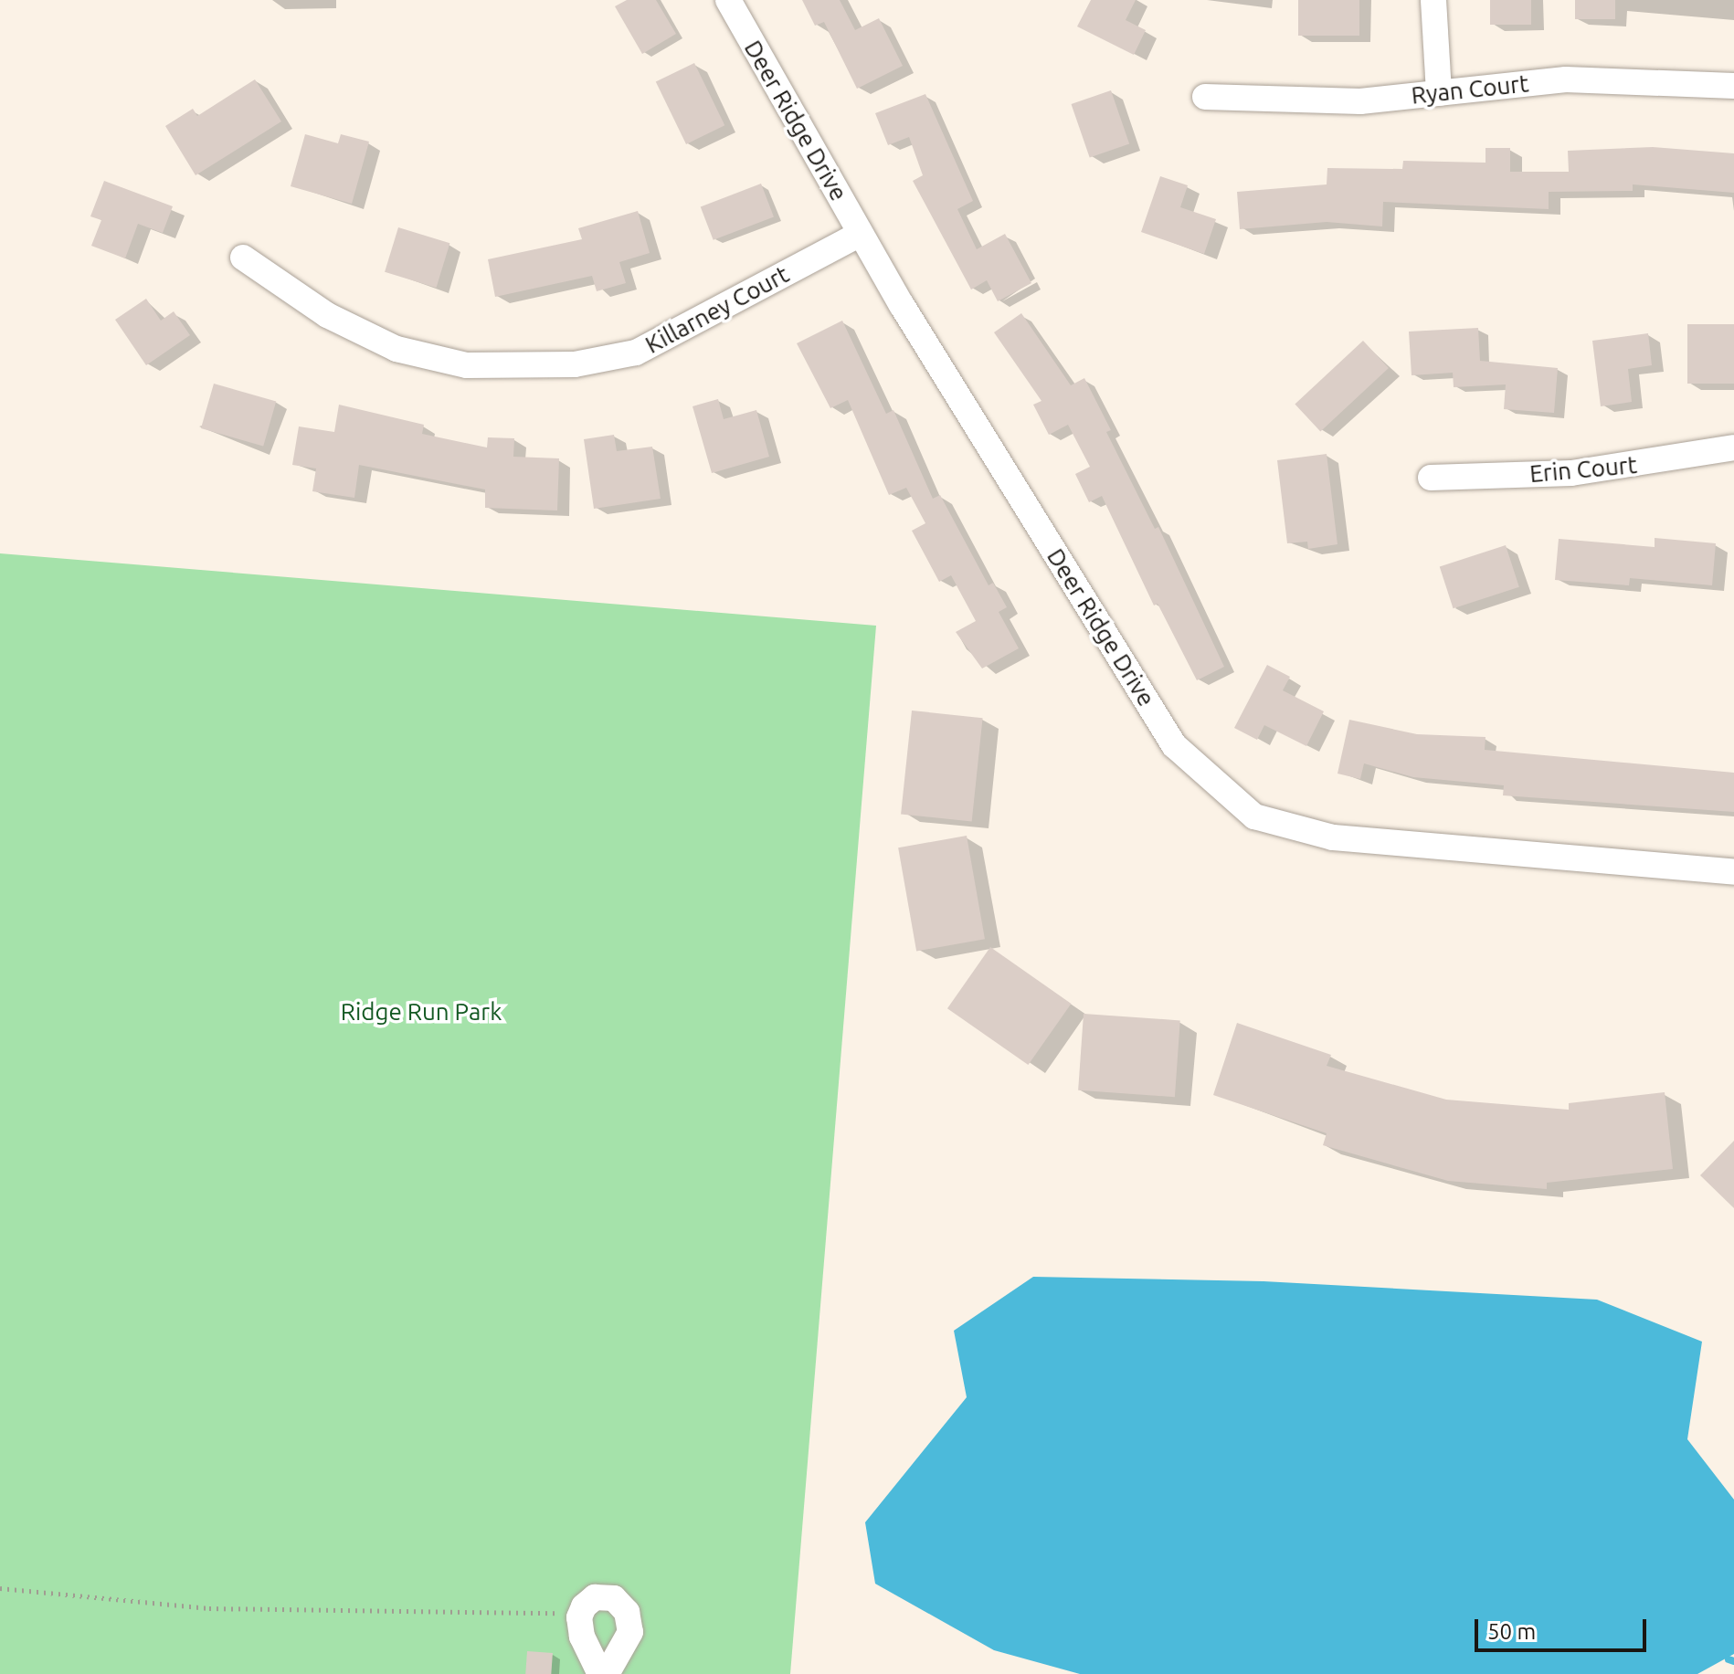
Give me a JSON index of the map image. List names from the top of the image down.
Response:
{
  "streets": {
    "street": [
      "Ryan Court",
      "Deer Ridge Drive",
      "Killarney Court",
      "Erin Court"
    ]
  },
  "crossings": [
    ["Deer Ridge Drive", "Killarney Court"]
  ],
  "parks": ["Ridge Run Park"],
  "scale_bar": "50 m"
}
